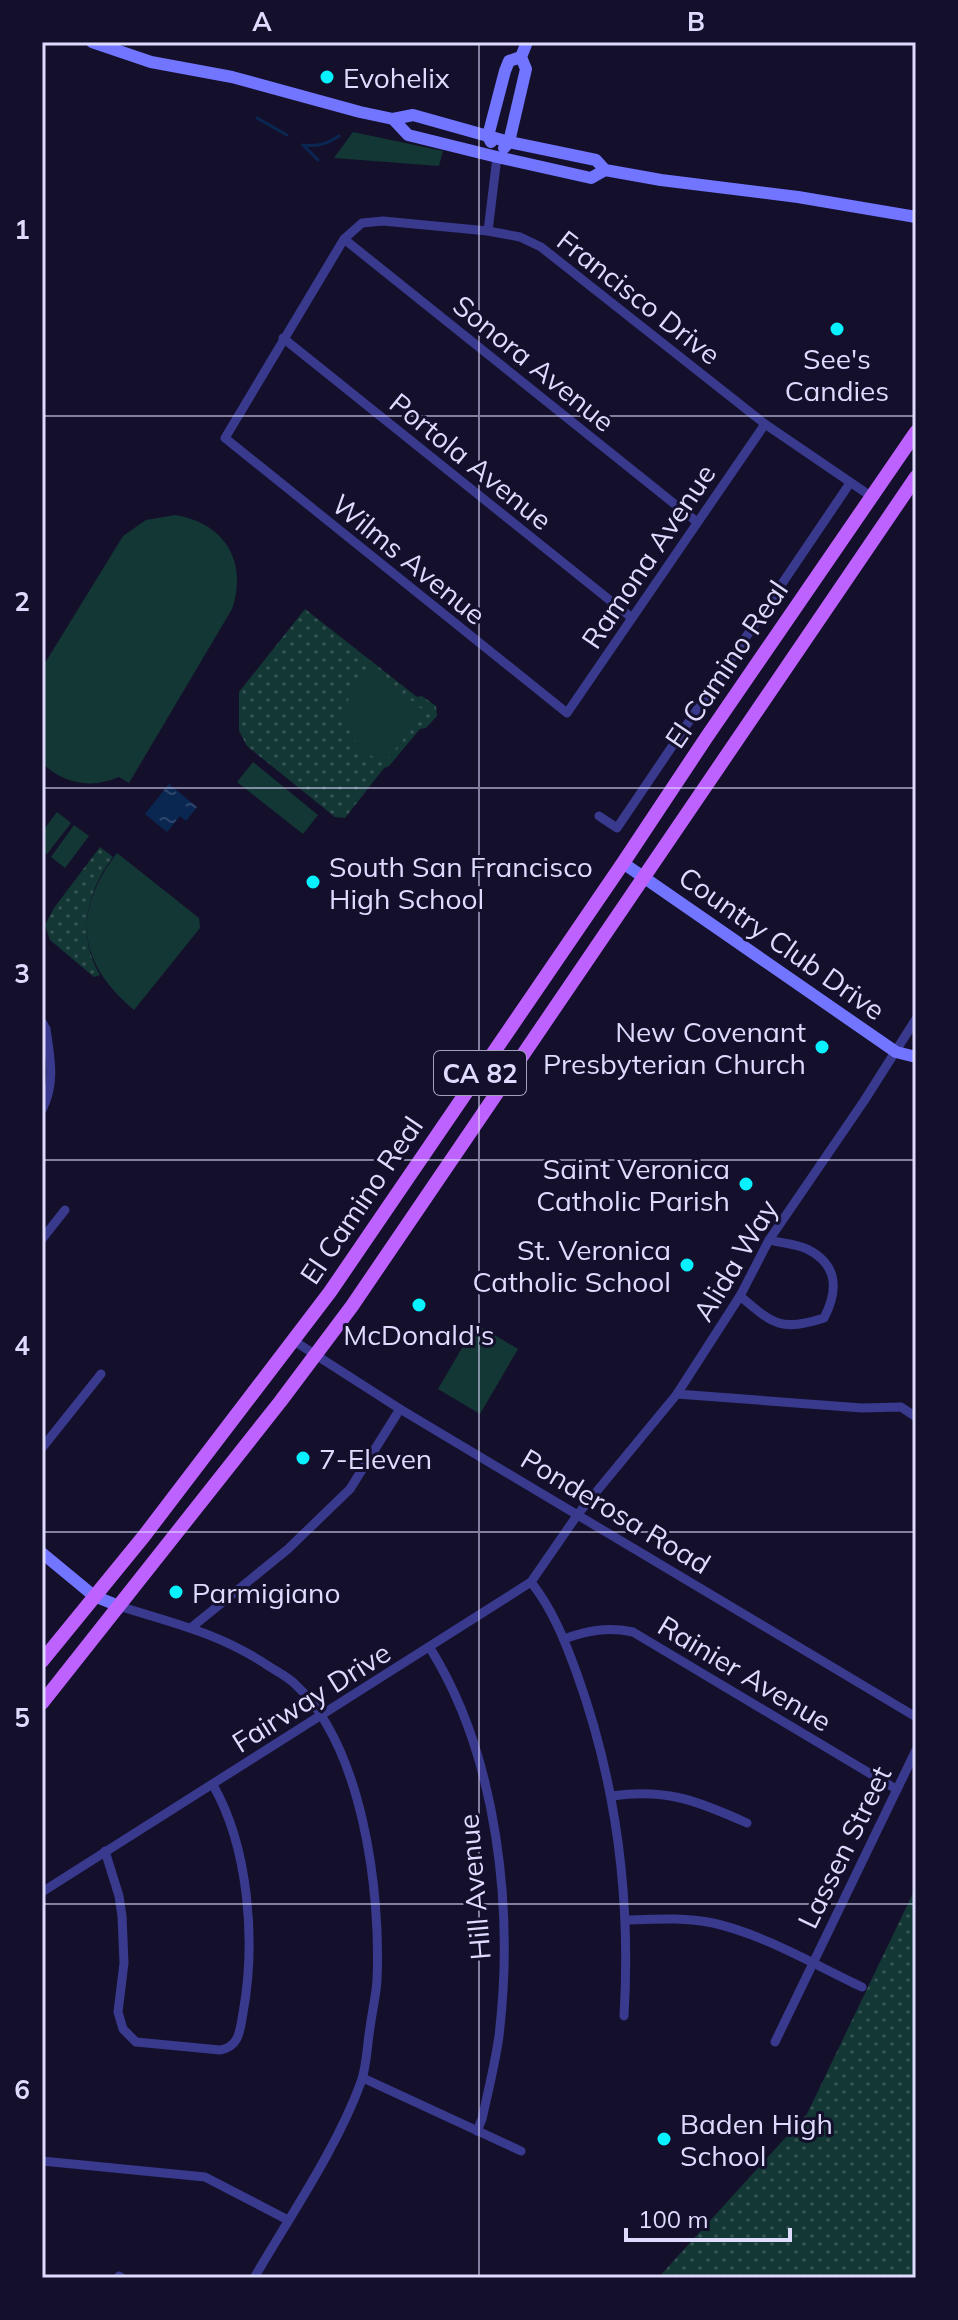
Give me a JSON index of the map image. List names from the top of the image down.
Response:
{
  "streets": {
    "main road": ["El Camino Real", "Country Club Drive", "CA 82"],
    "street": [
      "Francisco Drive",
      "Sonora Avenue",
      "Portola Avenue",
      "Ramona Avenue",
      "Wilms Avenue",
      "Alida Way",
      "Ponderosa Road",
      "Rainier Avenue",
      "Fairway Drive",
      "Lassen Street",
      "Hill Avenue"
    ]
  },
  "crossings": [
    ["Francisco Drive", "Sonora Avenue"],
    ["Francisco Drive", "Ramona Avenue"],
    ["Francisco Drive", "El Camino Real"],
    ["Sonora Avenue", "Ramona Avenue"],
    ["Portola Avenue", "Ramona Avenue"],
    ["Portola Avenue", "Wilms Avenue"],
    ["Ramona Avenue", "Wilms Avenue"],
    ["El Camino Real", "Country Club Drive"],
    ["El Camino Real", "Ponderosa Road"],
    ["Country Club Drive", "Alida Way"],
    ["Alida Way", "Ponderosa Road"],
    ["Alida Way", "Fairway Drive"],
    ["Ponderosa Road", "Fairway Drive"],
    ["Rainier Avenue", "Lassen Street"],
    ["Fairway Drive", "Hill Avenue"]
  ],
  "places": [
    "Evohelix",
    "See's Candies",
    "South San Francisco High School",
    "New Covenant Presbyterian Church",
    "Saint Veronica Catholic Parish",
    "St. Veronica Catholic School",
    "McDonald's",
    "7-Eleven",
    "Parmigiano",
    "Baden High School"
  ],
  "scale_bar": "100 m",
  "grid": {
    "columns": ["A", "B"],
    "rows": [
      "1",
      "2",
      "3",
      "4",
      "5",
      "6"
    ]
  }
}
